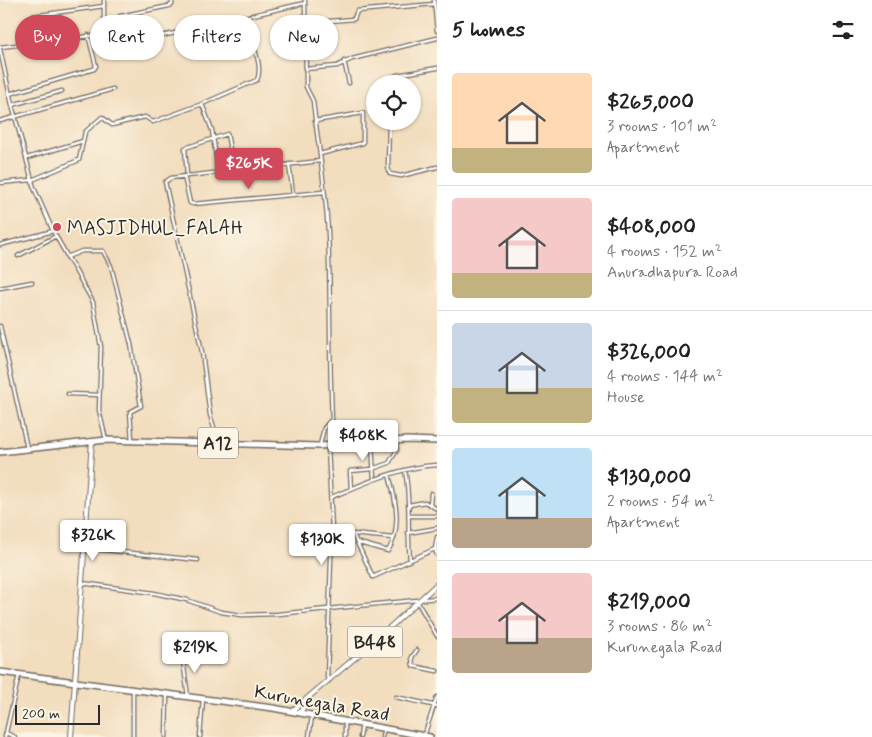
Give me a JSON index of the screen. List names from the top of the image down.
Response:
{
  "streets": {
    "highway": ["A12", "Kurunegala Road"],
    "street": ["B448"]
  },
  "crossings": [
    ["B448", "Kurunegala Road"]
  ],
  "places": ["MASJIDHUL_FALAH"],
  "scale_bar": "200 m",
  "page": {
    "heading": "5 homes",
    "chip": [
      "Buy",
      "Rent",
      "Filters",
      "New"
    ],
    "list": [
      {
        "name": "$265,000",
        "note": "3 rooms · 101 m² · Apartment"
      },
      {
        "name": "$408,000",
        "note": "4 rooms · 152 m² · Anuradhapura Road"
      },
      {
        "name": "$326,000",
        "note": "4 rooms · 144 m² · House"
      },
      {
        "name": "$130,000",
        "note": "2 rooms · 54 m² · Apartment"
      },
      {
        "name": "$219,000",
        "note": "3 rooms · 86 m² · Kurunegala Road"
      }
    ],
    "price": [
      "$265K",
      "$408K",
      "$326K",
      "$130K",
      "$219K"
    ],
    "scale": "200 m"
  }
}
